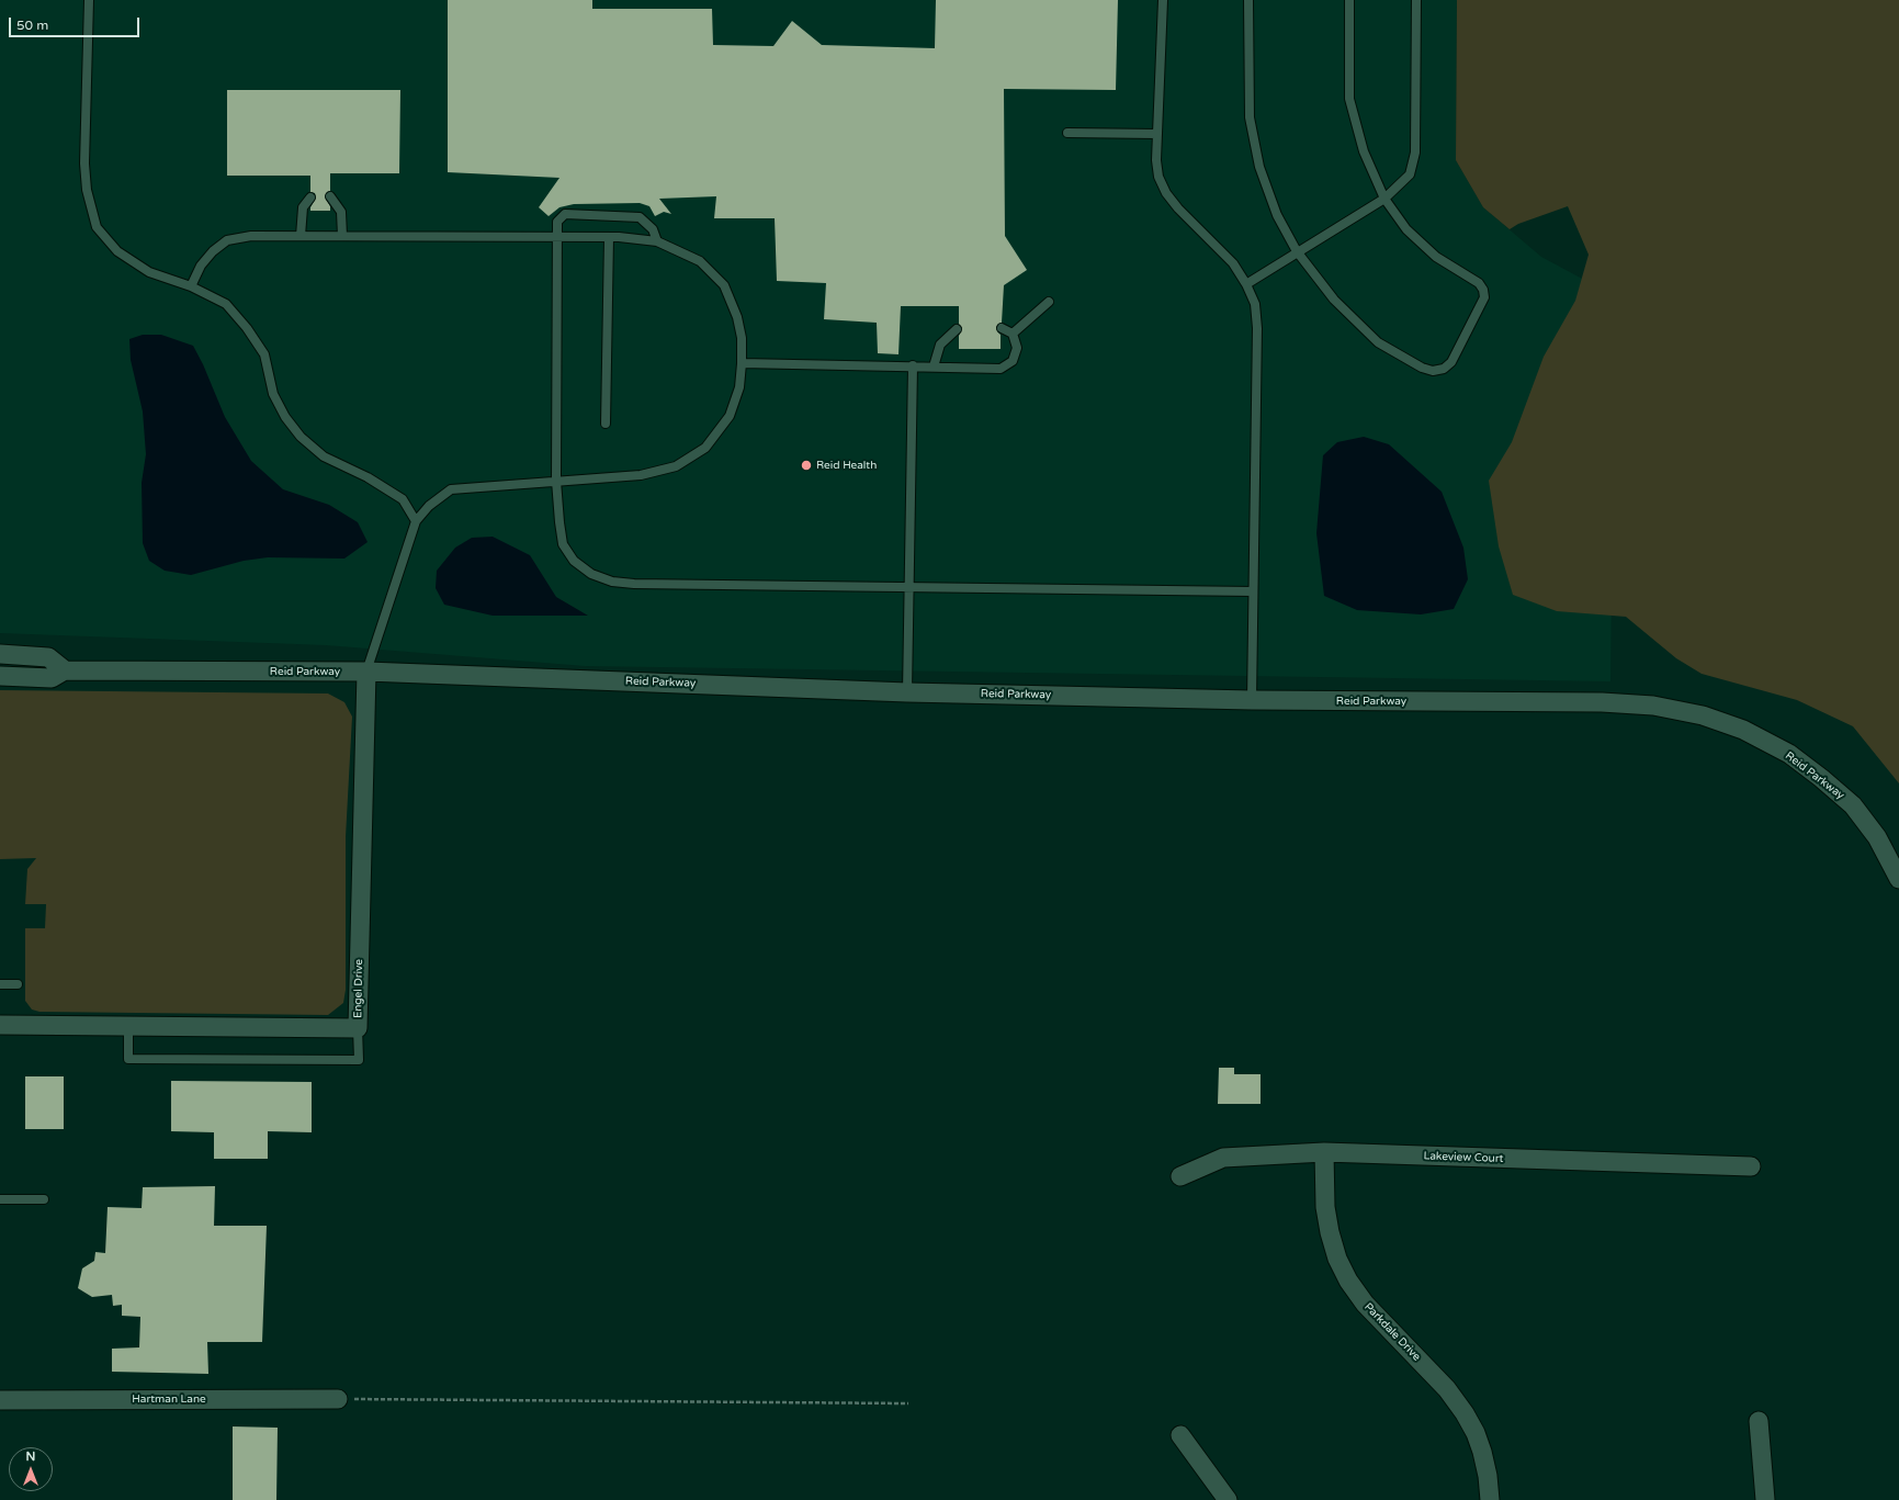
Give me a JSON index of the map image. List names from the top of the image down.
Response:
{
  "streets": {
    "street": [
      "Reid Parkway",
      "Engel Drive",
      "Lakeview Court",
      "Parkdale Drive",
      "Hartman Lane"
    ]
  },
  "crossings": [
    ["Reid Parkway", "Engel Drive"],
    ["Lakeview Court", "Parkdale Drive"]
  ],
  "places": ["Reid Health"],
  "scale_bar": "50 m",
  "north": "top"
}
